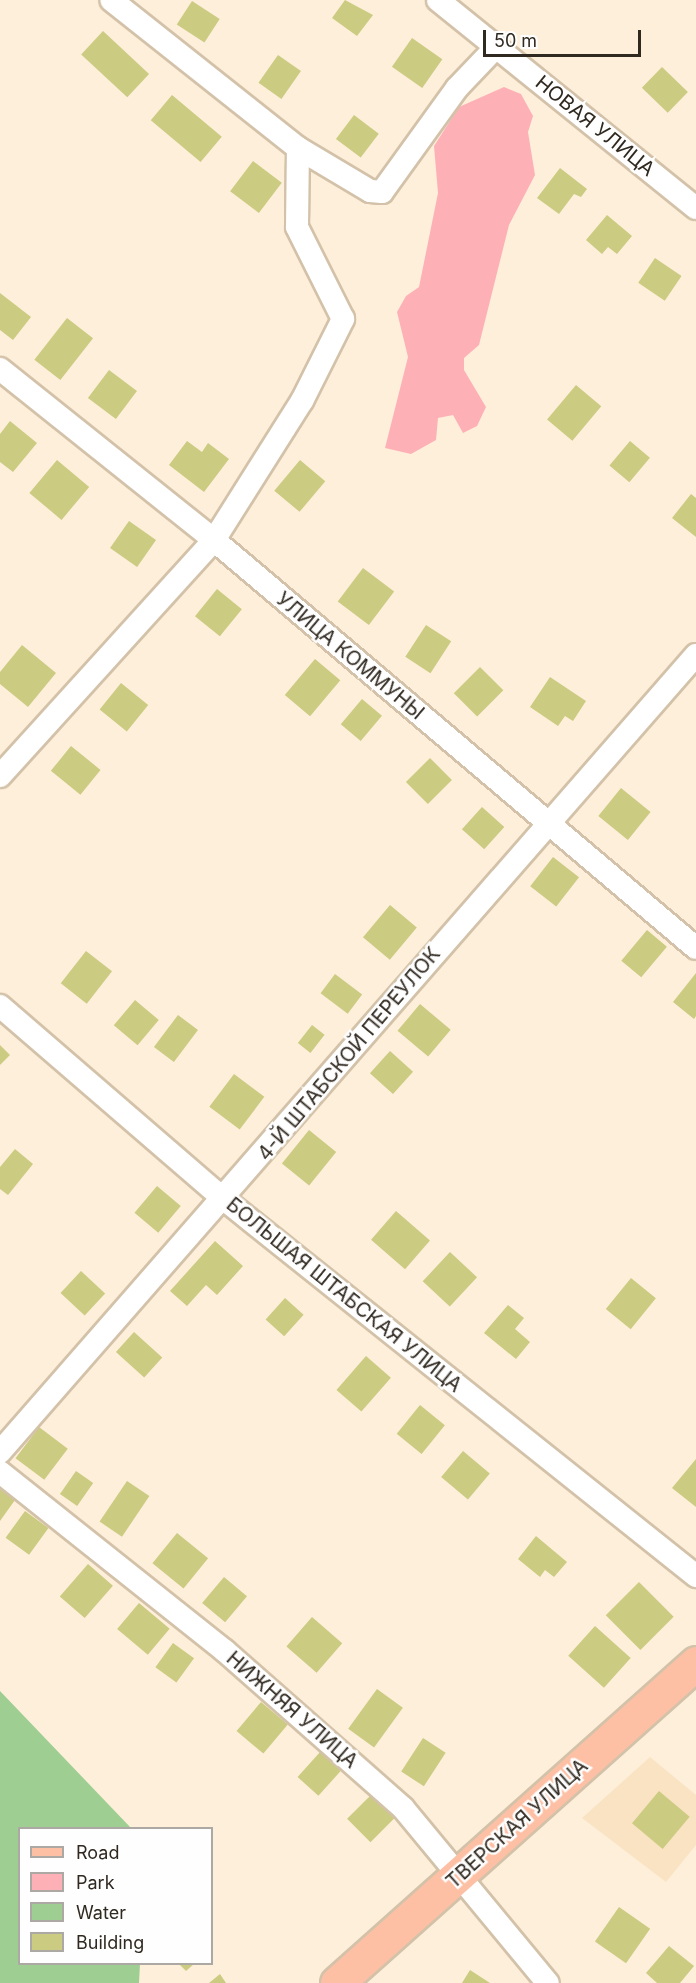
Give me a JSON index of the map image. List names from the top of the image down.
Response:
{
  "streets": {
    "main road": ["ТВЕРСКАЯ УЛИЦА"],
    "street": [
      "НОВАЯ УЛИЦА",
      "УЛИЦА КОММУНЫ",
      "4-Й ШТАБСКОЙ ПЕРЕУЛОК",
      "БОЛЬШАЯ ШТАБСКАЯ УЛИЦА",
      "НИЖНЯЯ УЛИЦА"
    ]
  },
  "crossings": [
    ["УЛИЦА КОММУНЫ", "4-Й ШТАБСКОЙ ПЕРЕУЛОК"],
    ["4-Й ШТАБСКОЙ ПЕРЕУЛОК", "БОЛЬШАЯ ШТАБСКАЯ УЛИЦА"],
    ["НИЖНЯЯ УЛИЦА", "ТВЕРСКАЯ УЛИЦА"]
  ],
  "legend": [
    "Road",
    "Park",
    "Water",
    "Building"
  ],
  "scale_bar": "50 m"
}
